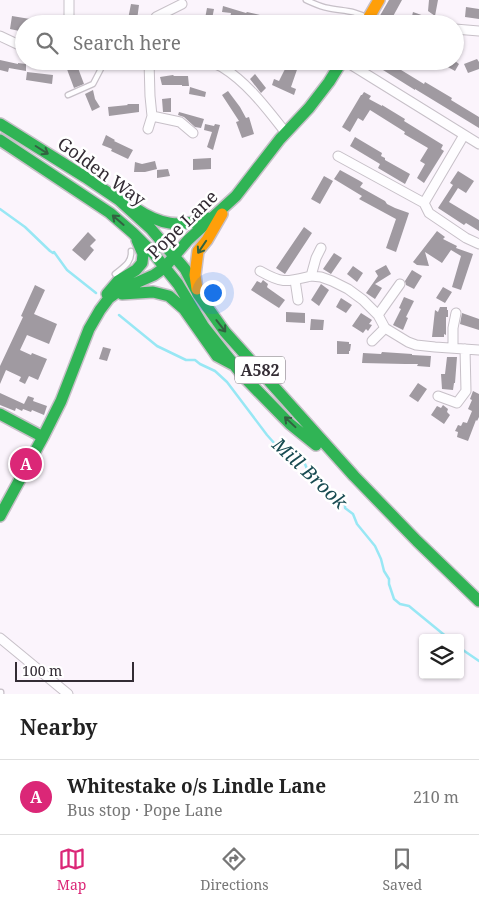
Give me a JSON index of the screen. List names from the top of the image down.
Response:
{
  "streets": {
    "main road": ["Golden Way", "Pope Lane", "A582"]
  },
  "crossings": [
    ["Golden Way", "Pope Lane"],
    ["Golden Way", "A582"],
    ["Pope Lane", "A582"]
  ],
  "water": ["Mill Brook"],
  "scale_bar": "100 m",
  "page": {
    "search": "Search here",
    "pins": "A",
    "scale": "100 m",
    "heading": "Nearby",
    "list": [
      {
        "mark": "A",
        "name": "Whitestake o/s Lindle Lane",
        "note": "Bus stop · Pope Lane",
        "value": "210 m"
      }
    ],
    "nav": ["Map", "Directions", "Saved"]
  }
}
